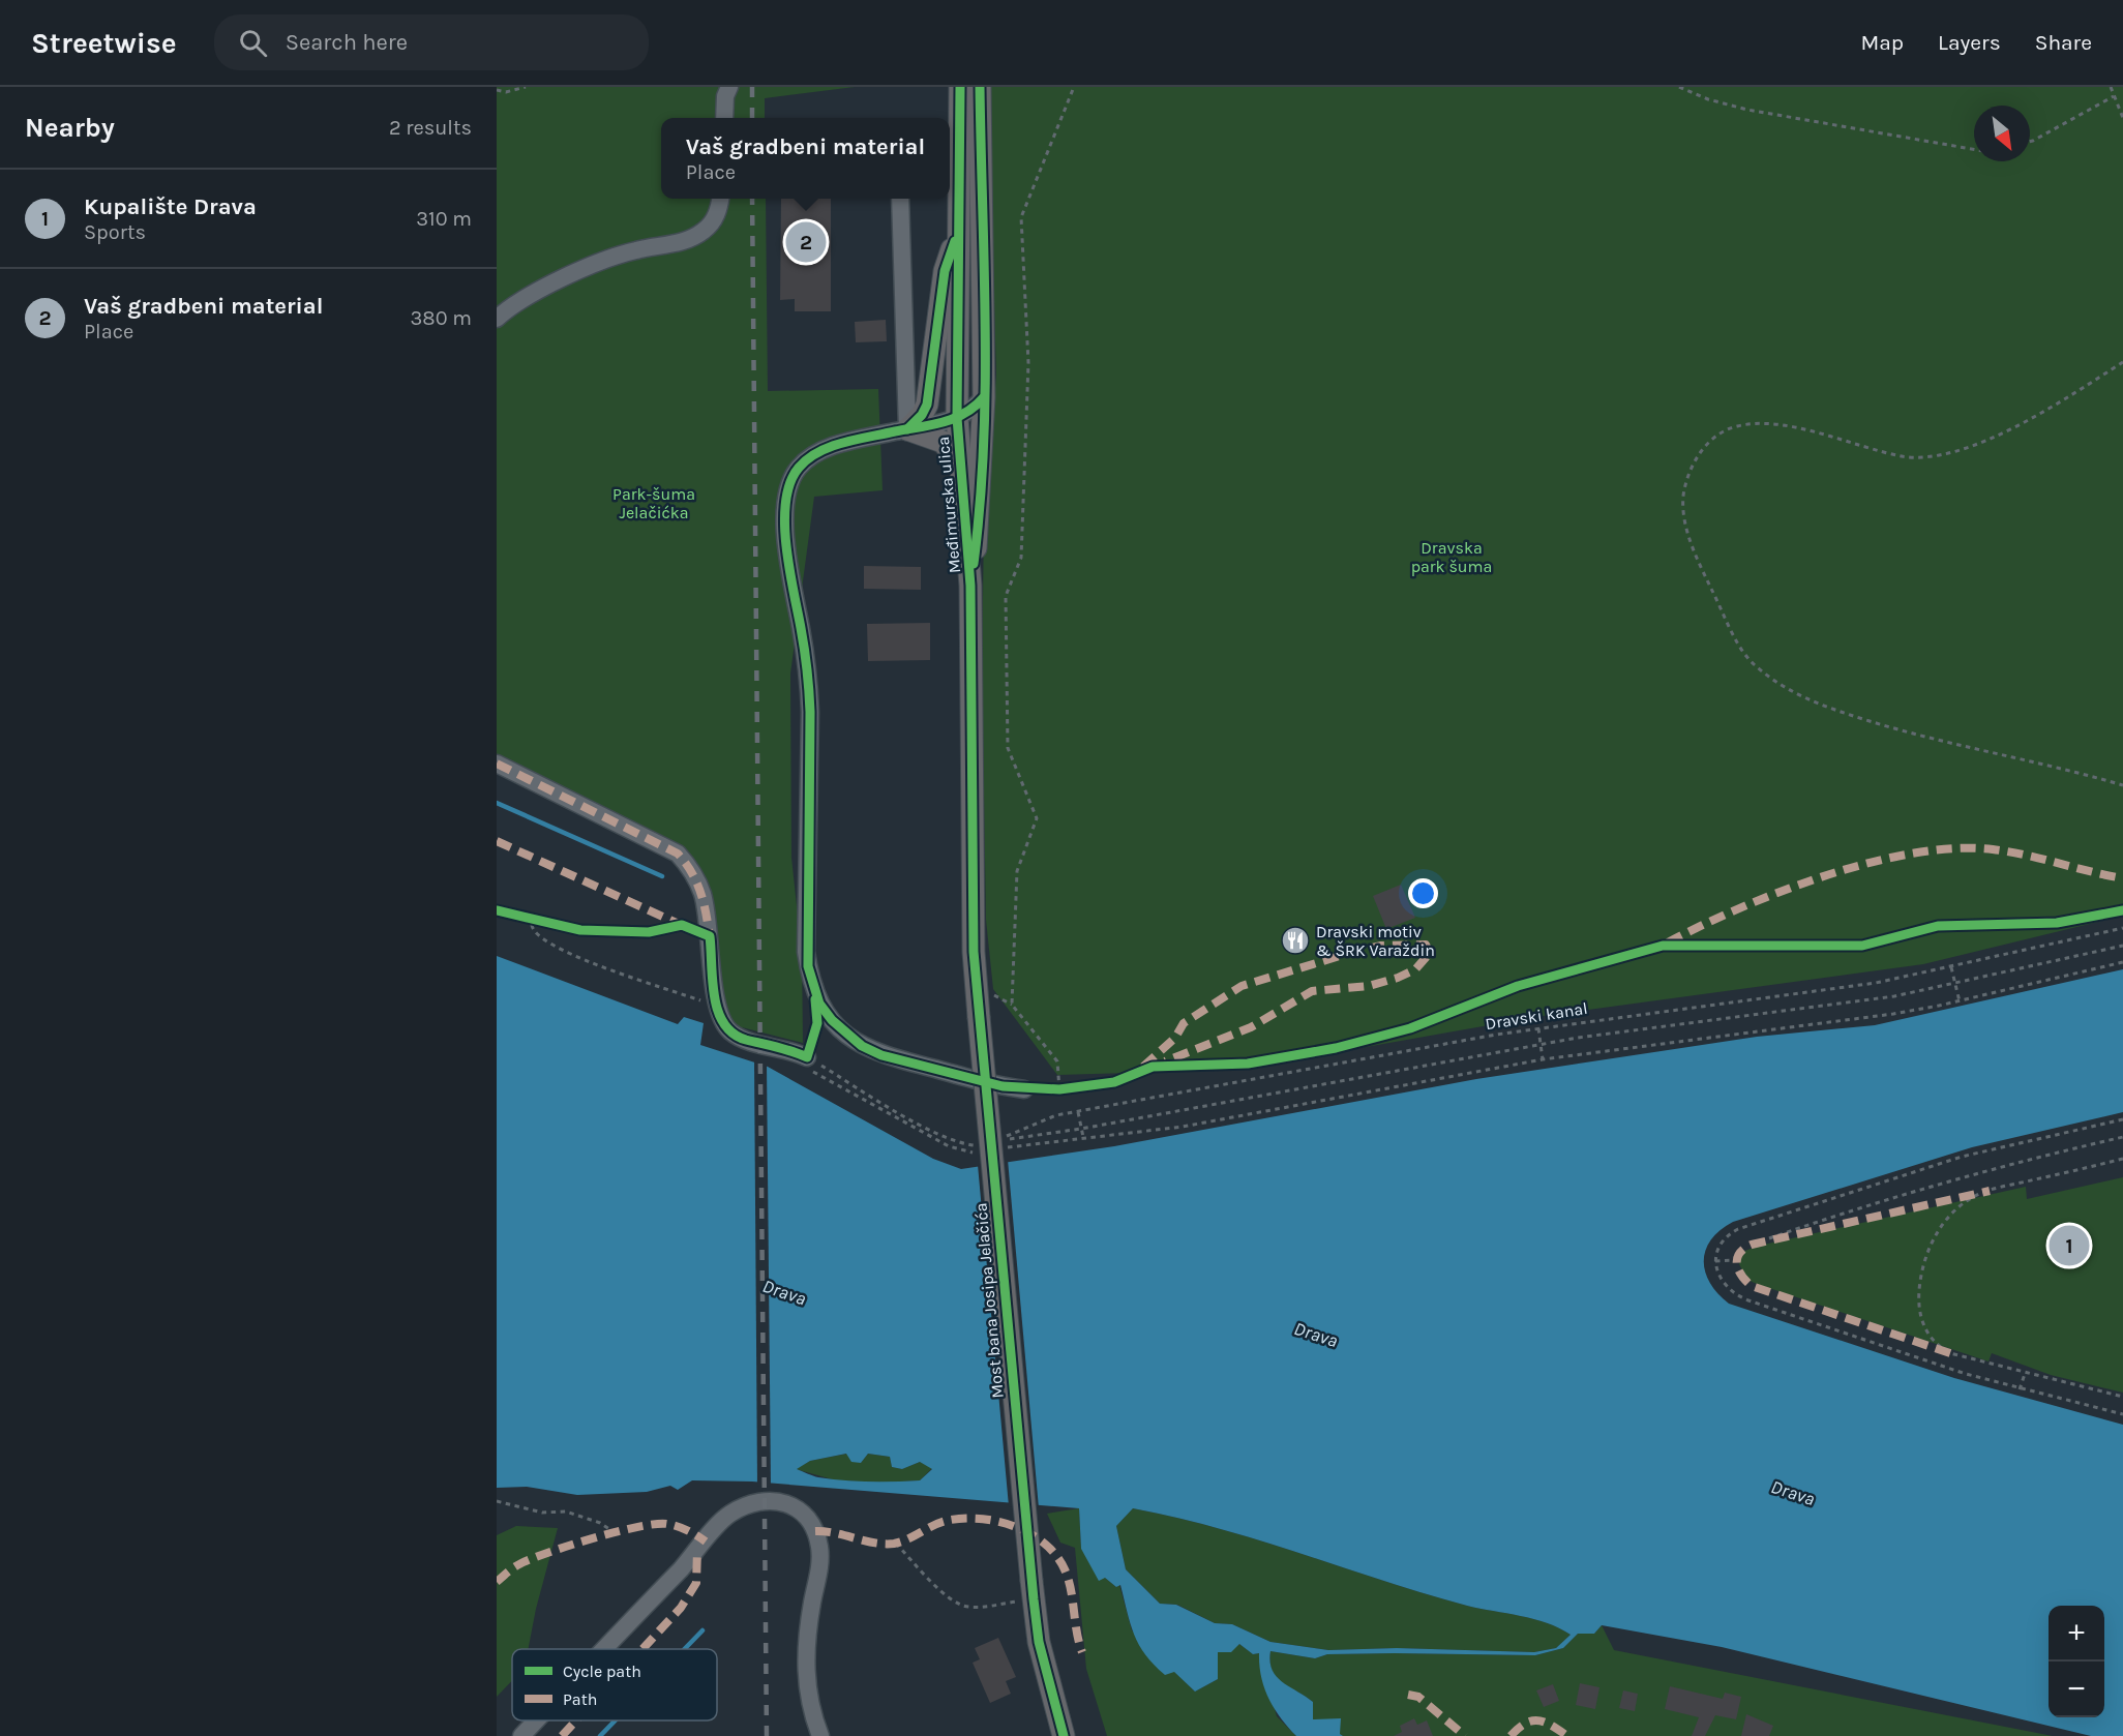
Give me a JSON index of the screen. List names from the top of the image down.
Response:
{
  "streets": {
    "main road": ["Međimurska ulica", "Most bana Josipa Jelačića"],
    "path": ["Dravski kanal"]
  },
  "crossings": [
    ["Međimurska ulica", "Most bana Josipa Jelačića"]
  ],
  "water": ["Drava"],
  "parks": ["Park-šuma Jelačićka", "Dravska park šuma"],
  "places": {
    "restaurant": ["Dravski motiv & ŠRK Varaždin"]
  },
  "legend": ["Cycle path", "Path"],
  "north": "bottom right",
  "page": {
    "header": "Streetwise",
    "search": "Search here",
    "nav": ["Map", "Layers", "Share"],
    "heading": ["Nearby", "2 results"],
    "popup": ["Vaš gradbeni material", "Place"],
    "list": [
      {
        "mark": "1",
        "name": "Kupalište Drava",
        "note": "Sports",
        "value": "310 m"
      },
      {
        "mark": "2",
        "name": "Vaš gradbeni material",
        "note": "Place",
        "value": "380 m"
      }
    ],
    "pins": ["2", "1"],
    "map_buttons": ["+", "−"]
  }
}
